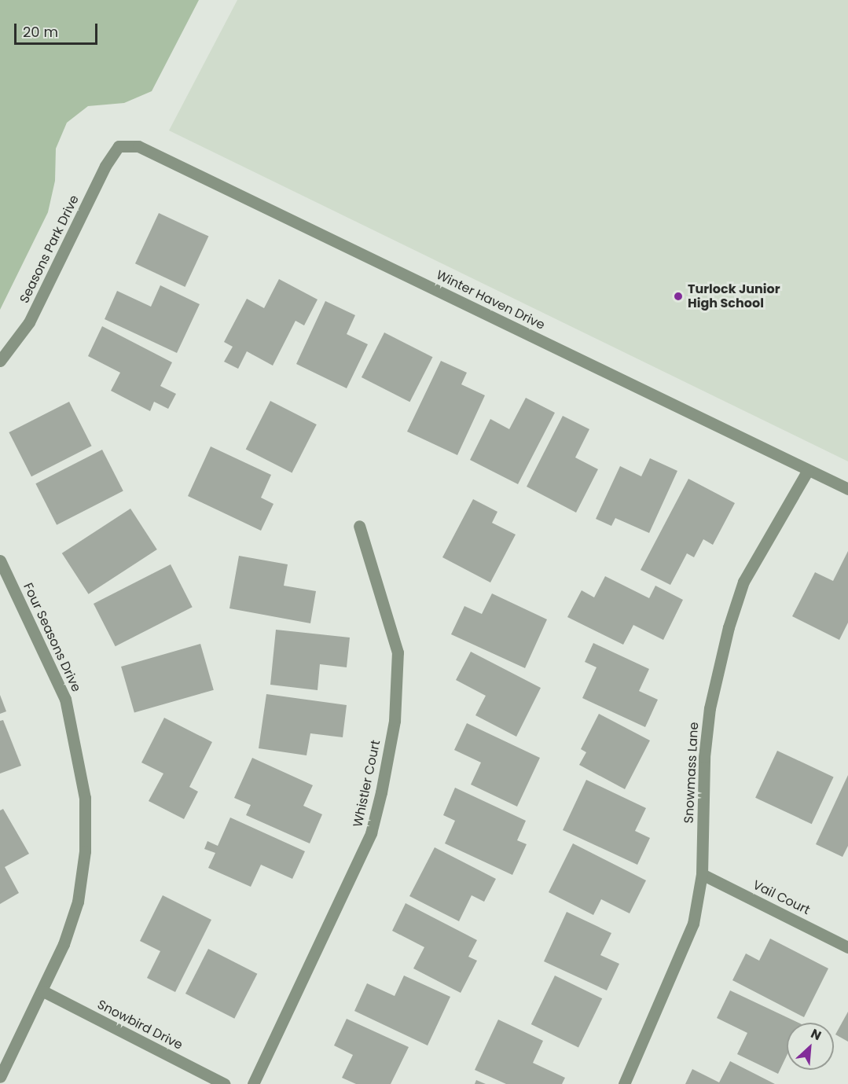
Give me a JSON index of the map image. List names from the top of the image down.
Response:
{
  "streets": {
    "street": [
      "Seasons Park Drive",
      "Winter Haven Drive",
      "Four Seasons Drive",
      "Snowmass Lane",
      "Whistler Court",
      "Vail Court",
      "Snowbird Drive"
    ]
  },
  "crossings": [
    ["Seasons Park Drive", "Winter Haven Drive"],
    ["Winter Haven Drive", "Snowmass Lane"],
    ["Four Seasons Drive", "Snowbird Drive"],
    ["Snowmass Lane", "Vail Court"]
  ],
  "places": ["Turlock Junior High School"],
  "scale_bar": "20 m",
  "north": "top right"
}
